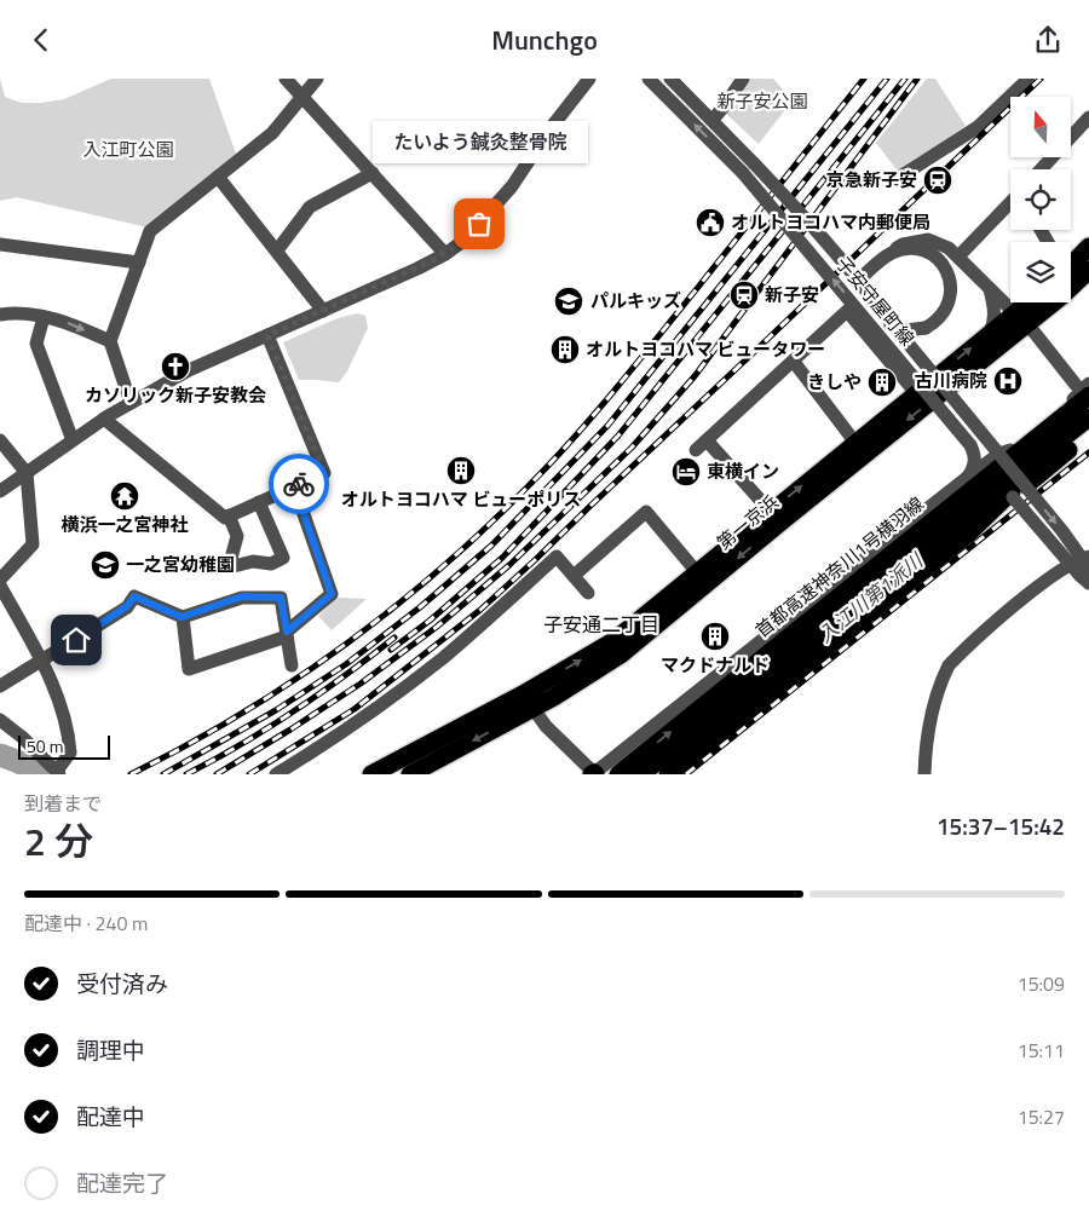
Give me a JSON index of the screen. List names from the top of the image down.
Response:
{
  "streets": {
    "highway": ["第一京浜", "首都高速神奈川1号横羽線"],
    "street": ["子安守屋町線"]
  },
  "districts": ["子安通二丁目"],
  "water": ["入江川第1派川"],
  "parks": ["新子安公園", "入江町公園"],
  "places": {
    "station": ["京急新子安", "新子安"],
    "public building": ["オルトヨコハマ内郵便局"],
    "other": ["たいよう鍼灸整骨院"],
    "school or university": ["パルキッズ", "一之宮幼稚園"],
    "building": [
      "オルトヨコハマ ビュータワー",
      "きしや",
      "オルトヨコハマ ビューポリス",
      "マクドナルド"
    ],
    "church": ["カソリック新子安教会"],
    "hospital": ["古川病院"],
    "hotel": ["東横イン"],
    "temple": ["横浜一之宮神社"]
  },
  "scale_bar": "50 m",
  "north": "top",
  "page": {
    "header": "Munchgo",
    "bubble": "たいよう鍼灸整骨院",
    "scale": "50 m",
    "heading": ["2 分", "到着まで", "15:37–15:42"],
    "bar": "配達中 · 240 m",
    "list": [
      ["受付済み", "15:09"],
      ["調理中", "15:11"],
      ["配達中", "15:27"],
      "配達完了"
    ]
  }
}
